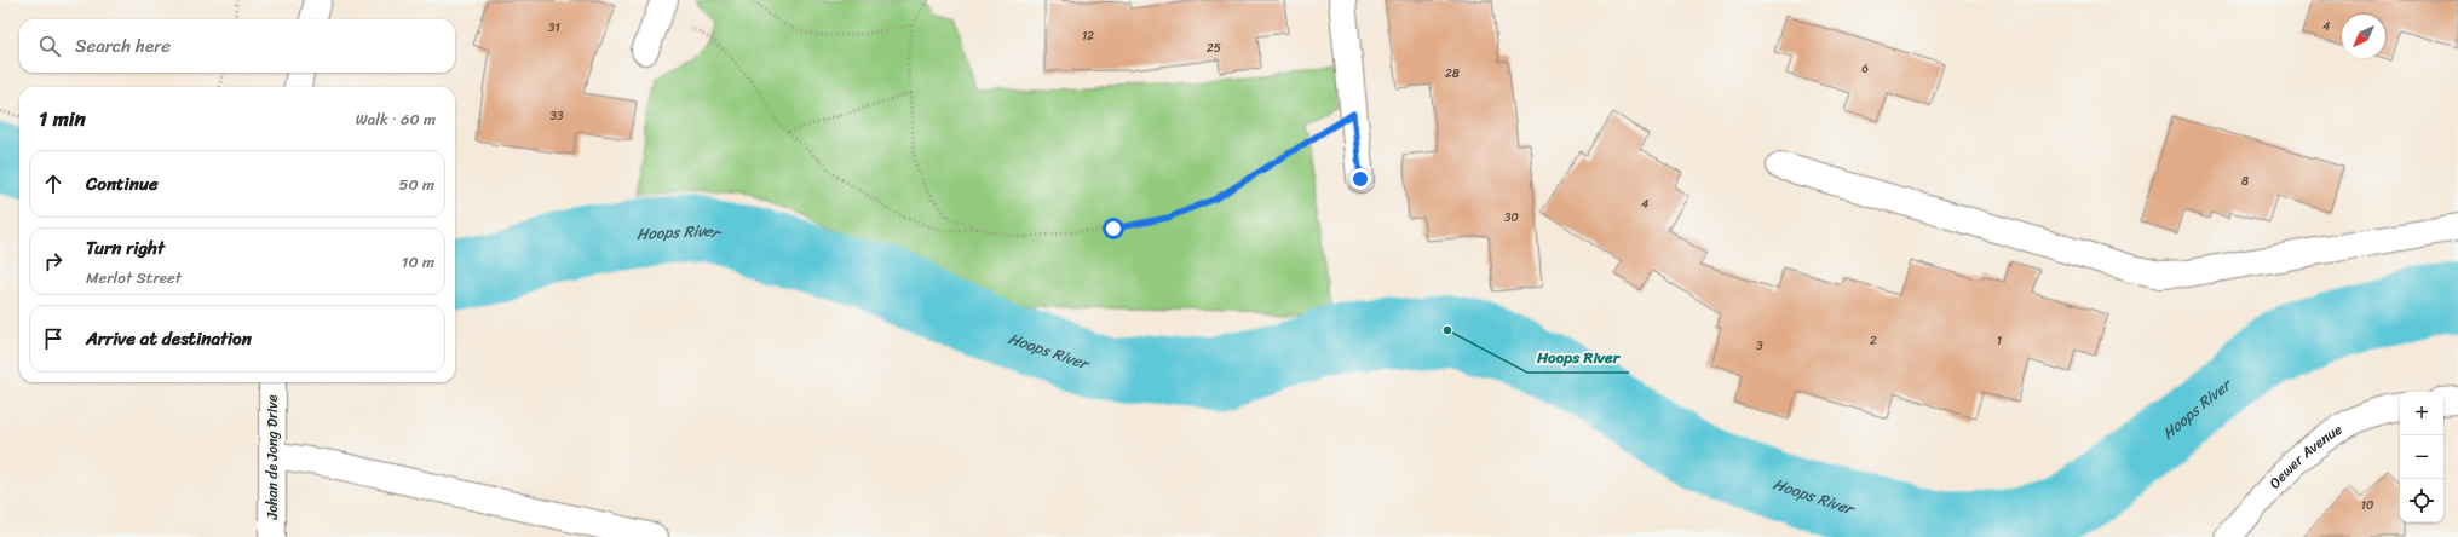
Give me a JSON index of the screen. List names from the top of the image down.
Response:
{
  "streets": {
    "street": ["Johan de Jong Drive", "Oewer Avenue"]
  },
  "water": ["Hoops River"],
  "places": ["Hoops River"],
  "house_numbers": [
    "4",
    "31",
    "12",
    "25",
    "6",
    "28",
    "33",
    "8",
    "4",
    "30",
    "2",
    "1",
    "3",
    "10"
  ],
  "north": "bottom left",
  "page": {
    "search": "Search here",
    "heading": ["1 min", "Walk · 60 m"],
    "list": [
      ["Continue", "50 m"],
      ["Turn right", "Merlot Street", "10 m"],
      "Arrive at destination"
    ],
    "map_buttons": ["+", "−"]
  }
}
